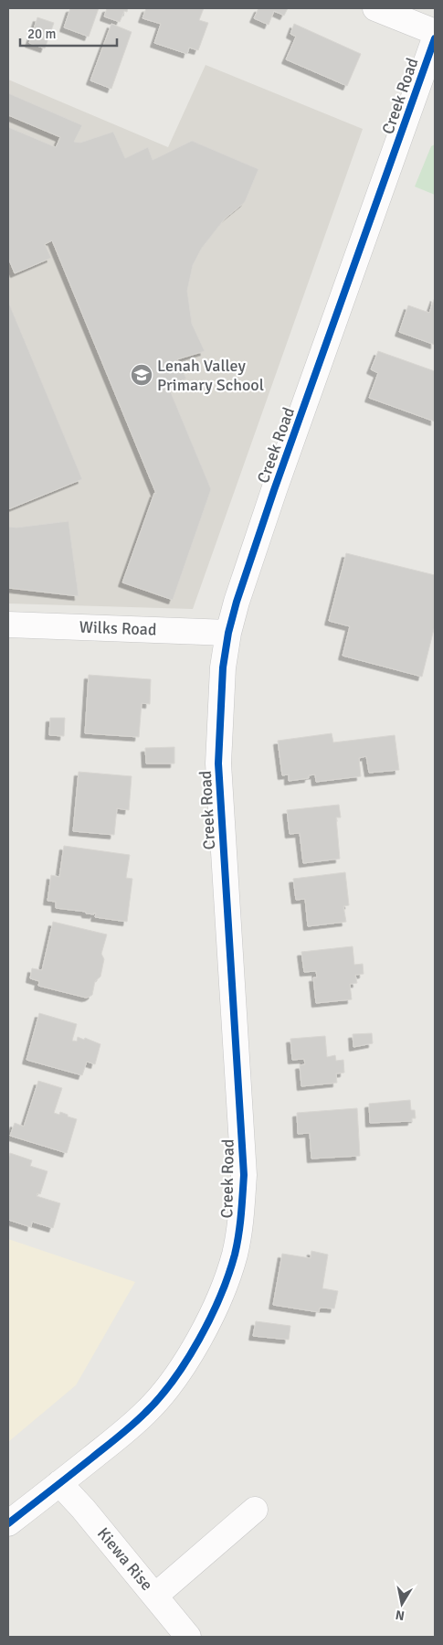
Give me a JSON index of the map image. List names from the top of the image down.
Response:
{
  "streets": {
    "street": ["Creek Road", "Wilks Road", "Kiewa Rise"]
  },
  "crossings": [
    ["Creek Road", "Wilks Road"],
    ["Creek Road", "Kiewa Rise"]
  ],
  "places": {
    "school or university": ["Lenah Valley Primary School"]
  },
  "scale_bar": "20 m",
  "north": "bottom"
}
